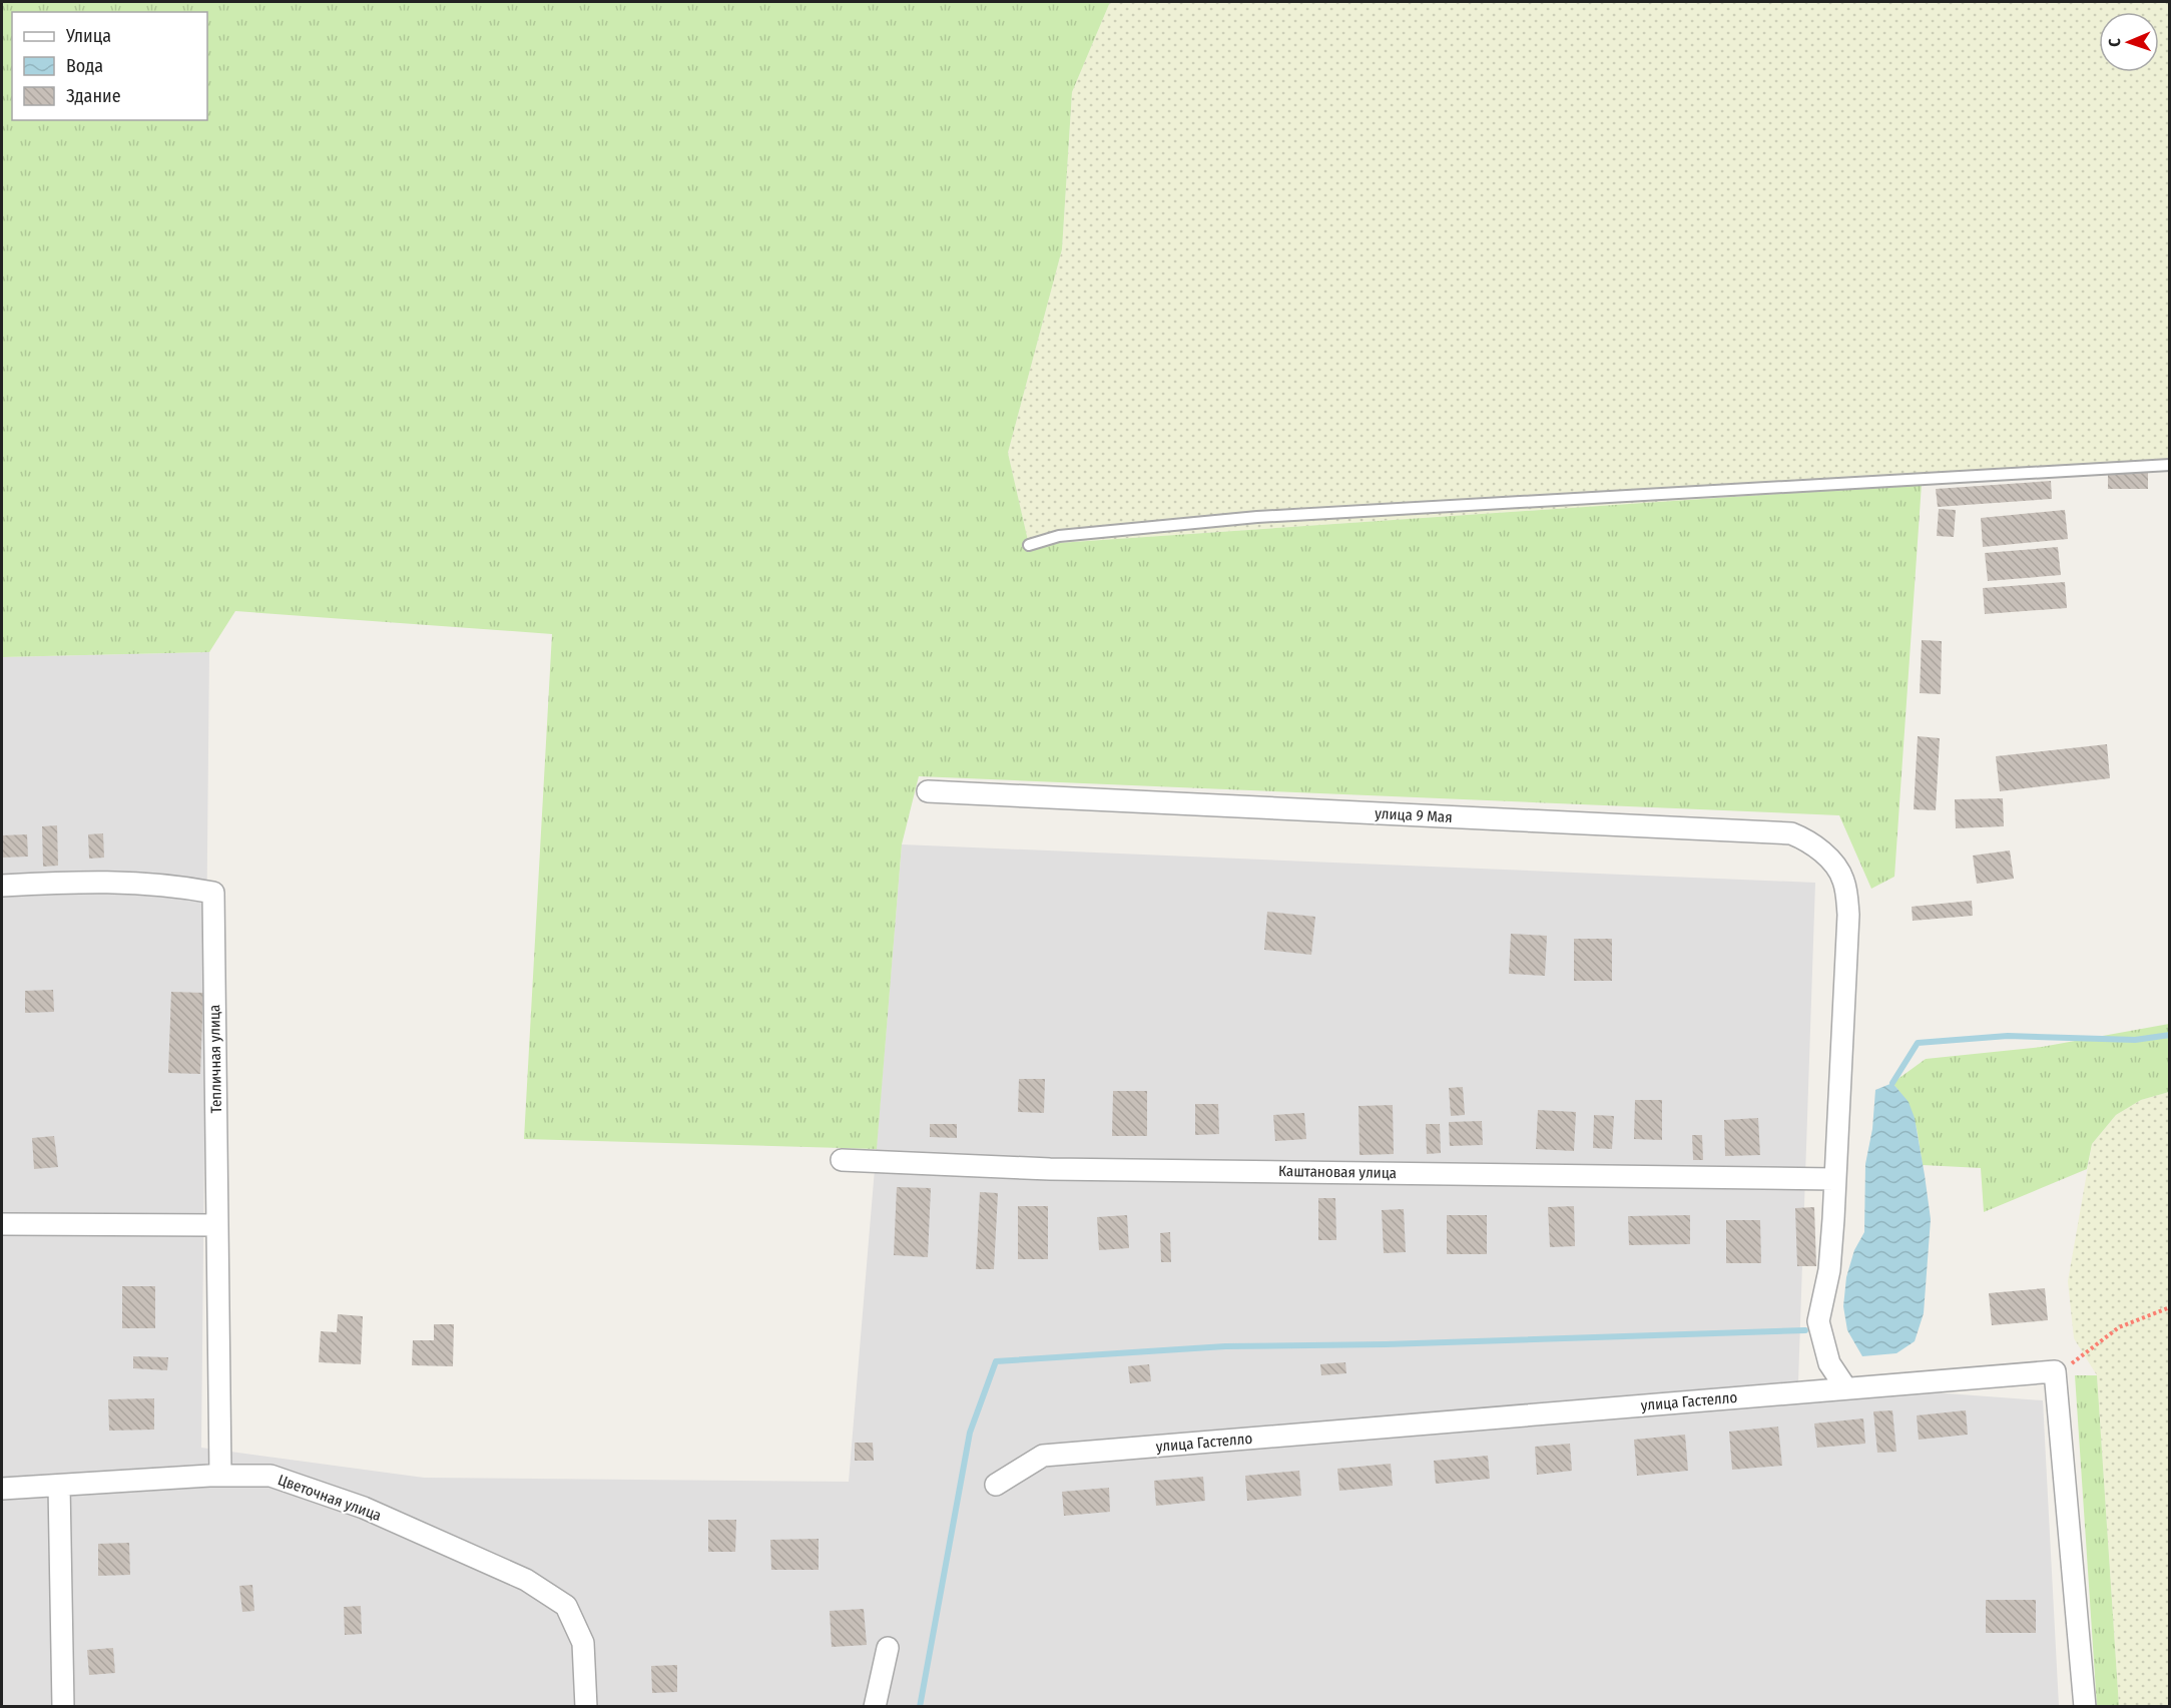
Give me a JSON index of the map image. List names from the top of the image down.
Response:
{
  "streets": {
    "street": [
      "улица 9 Мая",
      "Тепличная улица",
      "Каштановая улица",
      "улица Гастелло",
      "Цветочная улица"
    ]
  },
  "crossings": [
    ["улица 9 Мая", "Каштановая улица"],
    ["улица 9 Мая", "улица Гастелло"],
    ["Тепличная улица", "Цветочная улица"]
  ],
  "legend": ["Улица", "Вода", "Здание"],
  "north": "left"
}
